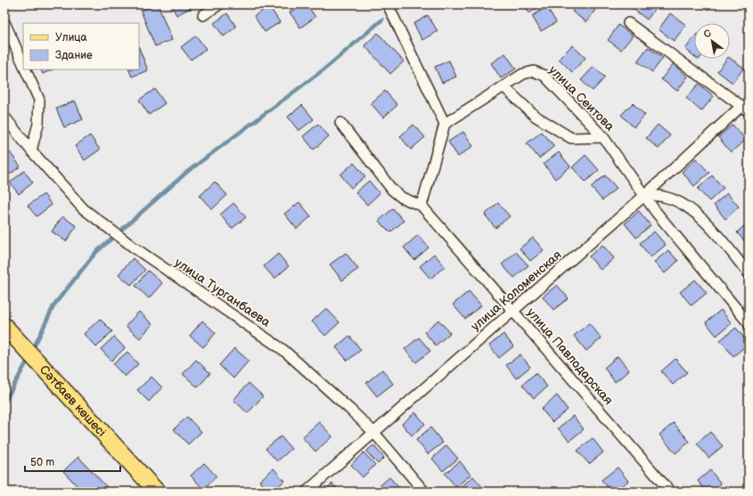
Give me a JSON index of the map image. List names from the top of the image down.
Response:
{
  "streets": {
    "main road": ["Сәтбаев көшесі"],
    "street": [
      "улица Сеитова",
      "улица Коломенская",
      "улица Турганбаева",
      "улица Павлодарская"
    ]
  },
  "crossings": [
    ["улица Сеитова", "улица Коломенская"],
    ["улица Коломенская", "улица Турганбаева"],
    ["улица Коломенская", "улица Павлодарская"]
  ],
  "legend": ["Улица", "Здание"],
  "scale_bar": "50 m",
  "north": "top left"
}
